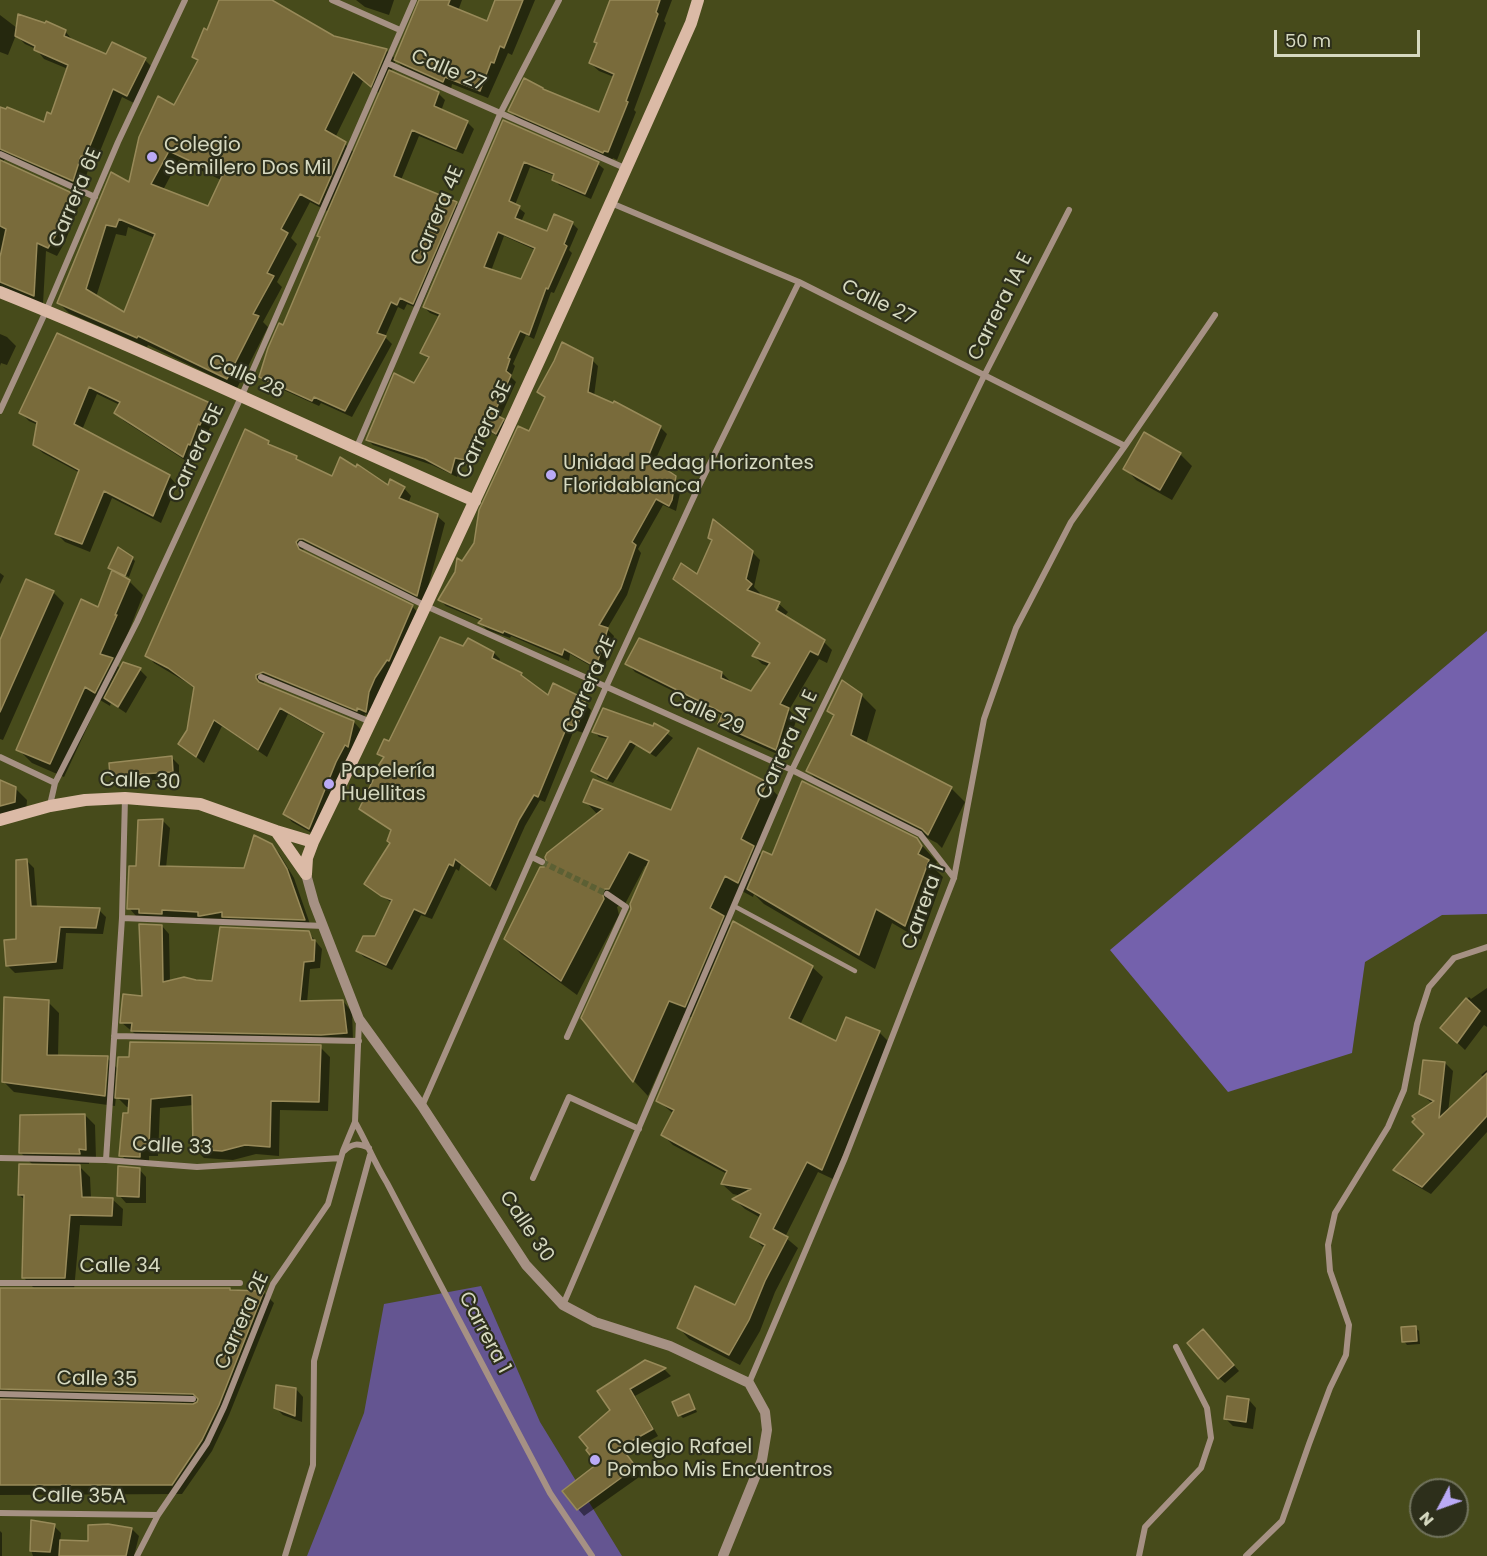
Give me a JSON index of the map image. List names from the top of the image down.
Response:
{
  "streets": {
    "main road": ["Calle 28", "Carrera 3E", "Calle 30"],
    "street": [
      "Calle 27",
      "Carrera 6E",
      "Carrera 4E",
      "Carrera 1A E",
      "Carrera 5E",
      "Carrera 2E",
      "Calle 29",
      "Carrera 1",
      "Calle 33",
      "Calle 34",
      "Calle 35",
      "Calle 35A"
    ]
  },
  "crossings": [
    ["Calle 27", "Carrera 4E"],
    ["Calle 27", "Carrera 1A E"],
    ["Calle 27", "Carrera 3E"],
    ["Calle 27", "Carrera 5E"],
    ["Calle 27", "Carrera 2E"],
    ["Calle 27", "Carrera 1"],
    ["Carrera 6E", "Calle 28"],
    ["Carrera 4E", "Calle 28"],
    ["Carrera 1A E", "Calle 29"],
    ["Carrera 1A E", "Calle 30"],
    ["Calle 28", "Carrera 3E"],
    ["Calle 28", "Carrera 5E"],
    ["Carrera 3E", "Calle 29"],
    ["Carrera 3E", "Calle 30"],
    ["Carrera 5E", "Calle 30"],
    ["Carrera 2E", "Calle 29"],
    ["Carrera 2E", "Calle 30"],
    ["Carrera 2E", "Carrera 1"],
    ["Carrera 2E", "Calle 33"],
    ["Carrera 2E", "Calle 35A"],
    ["Calle 29", "Carrera 1"],
    ["Calle 30", "Carrera 1"],
    ["Carrera 1", "Calle 33"]
  ],
  "places": [
    "Colegio Semillero Dos Mil",
    "Unidad Pedag Horizontes Floridablanca",
    "Papelería Huellitas",
    "Colegio Rafael Pombo Mis Encuentros"
  ],
  "scale_bar": "50 m",
  "north": "bottom left"
}
